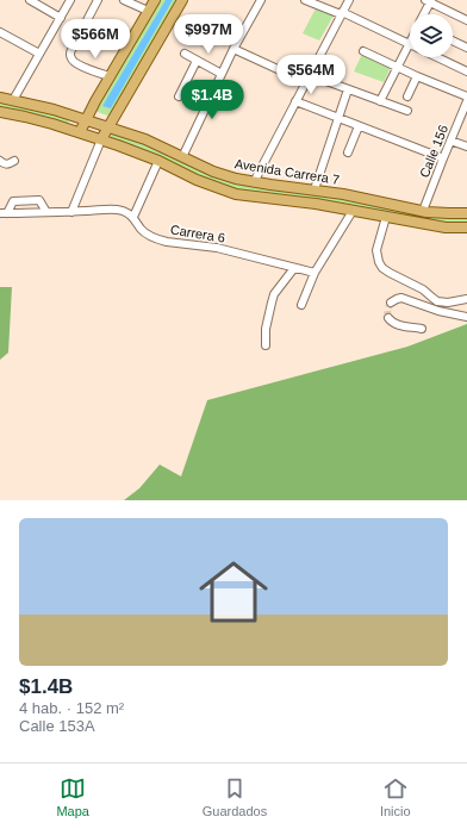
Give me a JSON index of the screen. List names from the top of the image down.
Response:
{
  "streets": {
    "main road": ["Avenida Carrera 7"],
    "street": ["Calle 156", "Carrera 6"]
  },
  "crossings": [
    ["Calle 156", "Avenida Carrera 7"]
  ],
  "page": {
    "price": [
      "$997M",
      "$566M",
      "$564M",
      "$1.4B"
    ],
    "list": [
      {
        "name": "$1.4B",
        "note": "4 hab. · 152 m² · Calle 153A"
      }
    ],
    "tabs": ["Mapa", "Guardados", "Inicio"]
  }
}
